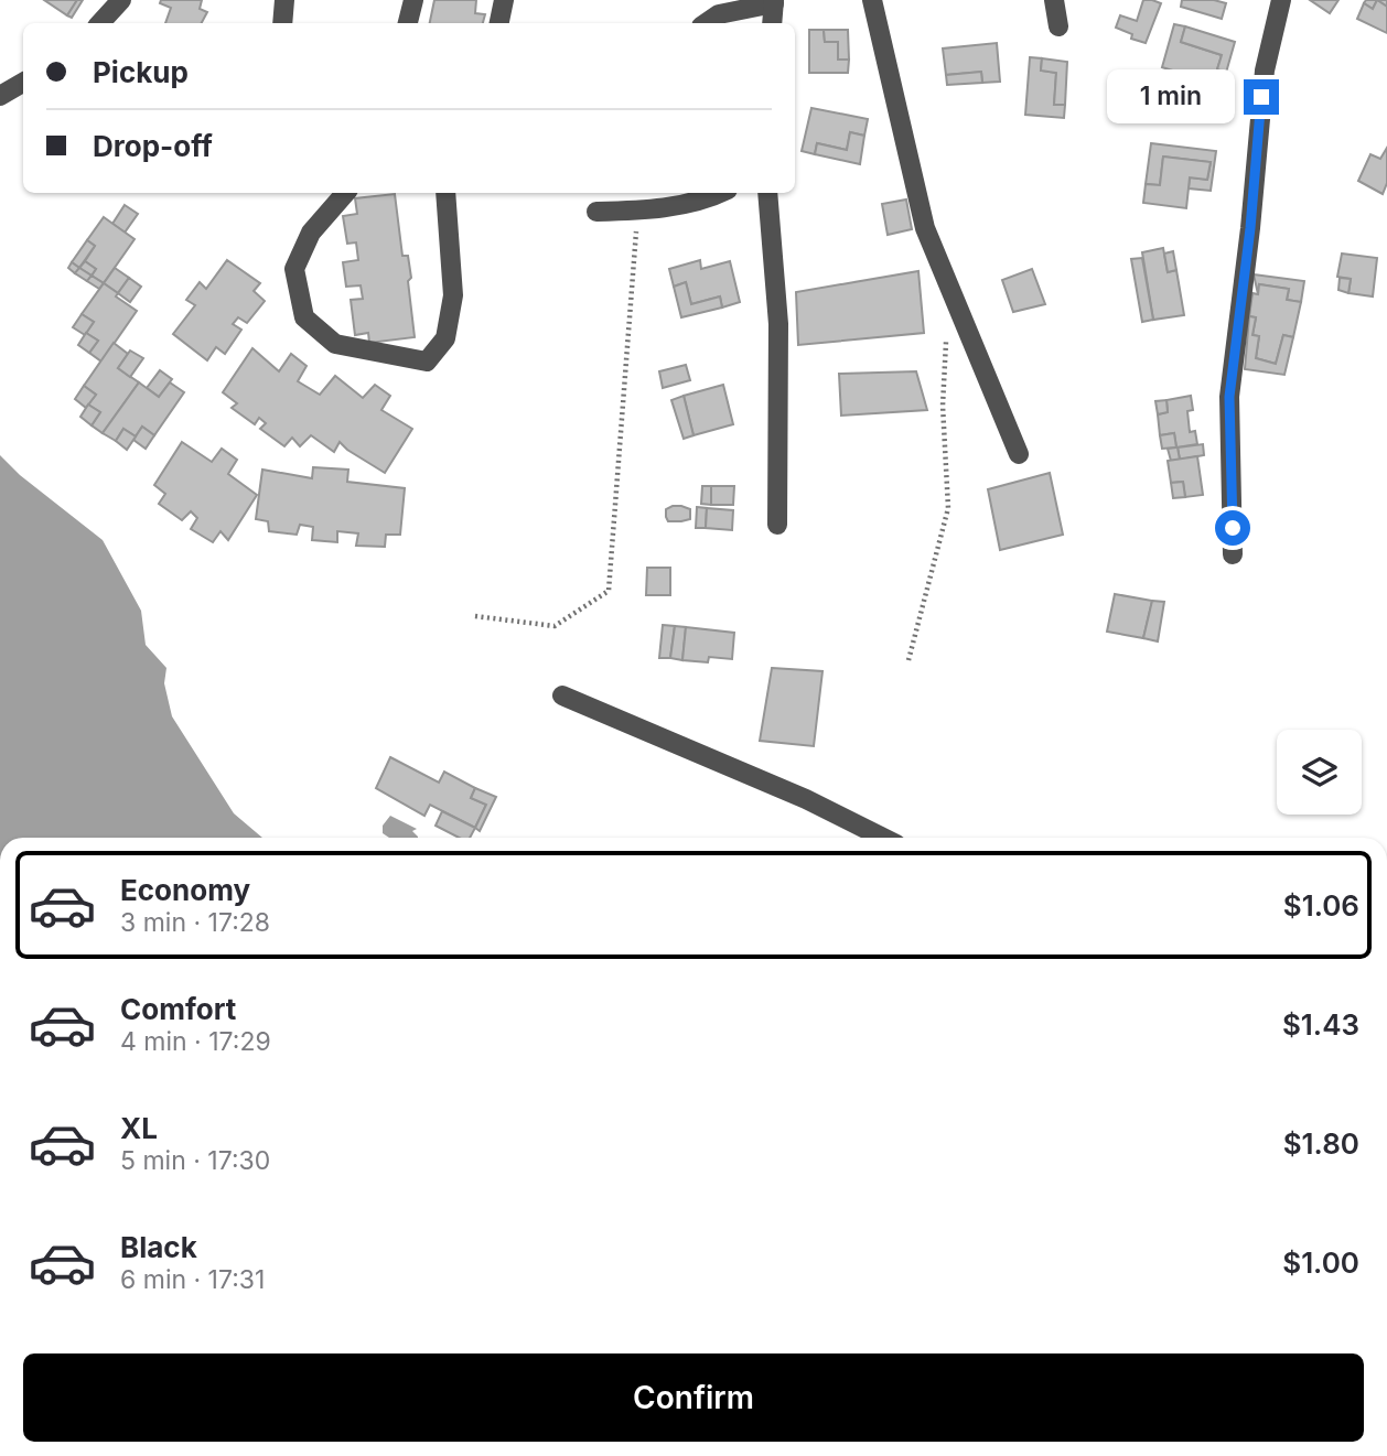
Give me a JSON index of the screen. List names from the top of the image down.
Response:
{
  "page": {
    "banner": ["Pickup", "Drop-off"],
    "bubble": "1 min",
    "list": [
      {
        "name": "Economy",
        "note": "3 min · 17:28",
        "value": "$1.06"
      },
      {
        "name": "Comfort",
        "note": "4 min · 17:29",
        "value": "$1.43"
      },
      {
        "name": "XL",
        "note": "5 min · 17:30",
        "value": "$1.80"
      },
      {
        "name": "Black",
        "note": "6 min · 17:31",
        "value": "$1.00"
      }
    ],
    "buttons": "Confirm"
  }
}
